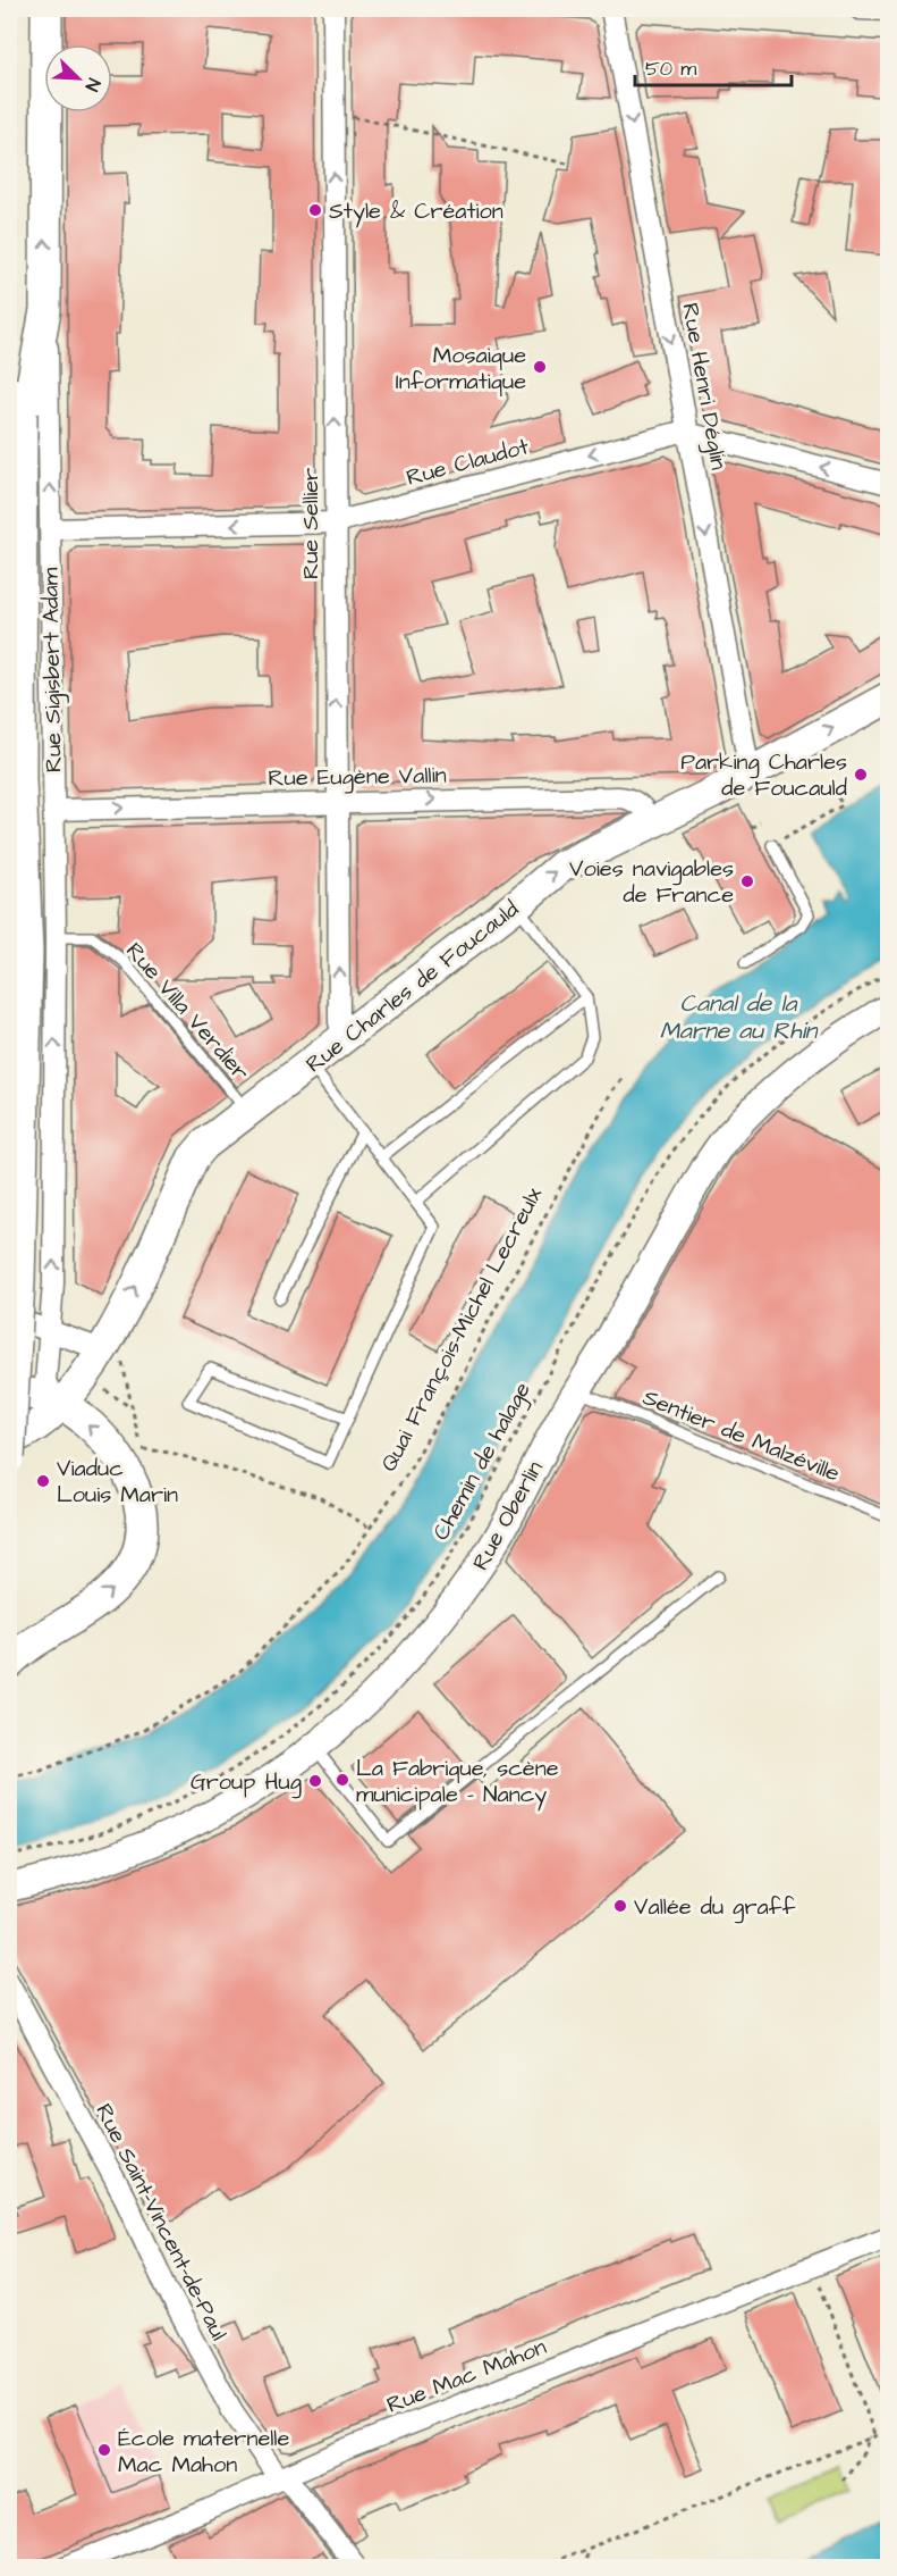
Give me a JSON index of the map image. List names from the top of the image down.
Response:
{
  "streets": {
    "main road": ["Rue Sigisbert Adam", "Rue Charles de Foucauld"],
    "street": [
      "Rue Henri Déglin",
      "Rue Claudot",
      "Rue Sellier",
      "Rue Eugène Vallin",
      "Rue Oberlin",
      "Rue Saint-Vincent-de-Paul",
      "Rue Mac Mahon"
    ],
    "lane": ["Rue Villa Verdier", "Sentier de Malzéville"],
    "path": ["Quai François-Michel Lecreulx", "Chemin de halage"]
  },
  "crossings": [
    ["Rue Henri Déglin", "Rue Claudot"],
    ["Rue Henri Déglin", "Rue Charles de Foucauld"],
    ["Rue Claudot", "Rue Sellier"],
    ["Rue Claudot", "Rue Sigisbert Adam"],
    ["Rue Sellier", "Rue Eugène Vallin"],
    ["Rue Sellier", "Rue Charles de Foucauld"],
    ["Rue Sigisbert Adam", "Rue Eugène Vallin"],
    ["Rue Sigisbert Adam", "Rue Charles de Foucauld"],
    ["Rue Sigisbert Adam", "Rue Villa Verdier"],
    ["Rue Eugène Vallin", "Rue Charles de Foucauld"],
    ["Rue Charles de Foucauld", "Rue Villa Verdier"],
    ["Sentier de Malzéville", "Rue Oberlin"],
    ["Rue Saint-Vincent-de-Paul", "Rue Mac Mahon"]
  ],
  "one_way": [
    "Rue Henri Déglin",
    "Rue Claudot",
    "Rue Sellier",
    "Rue Eugène Vallin",
    "Rue Charles de Foucauld"
  ],
  "water": ["Canal de la Marne au Rhin"],
  "places": [
    "Style & Création",
    "Mosaique Informatique",
    "Parking Charles de Foucauld",
    "Voies navigables de France",
    "Viaduc Louis Marin",
    "La Fabrique, scène municipale - Nancy",
    "Group Hug",
    "Vallée du graff",
    "École maternelle Mac Mahon"
  ],
  "scale_bar": "50 m",
  "north": "bottom right"
}
